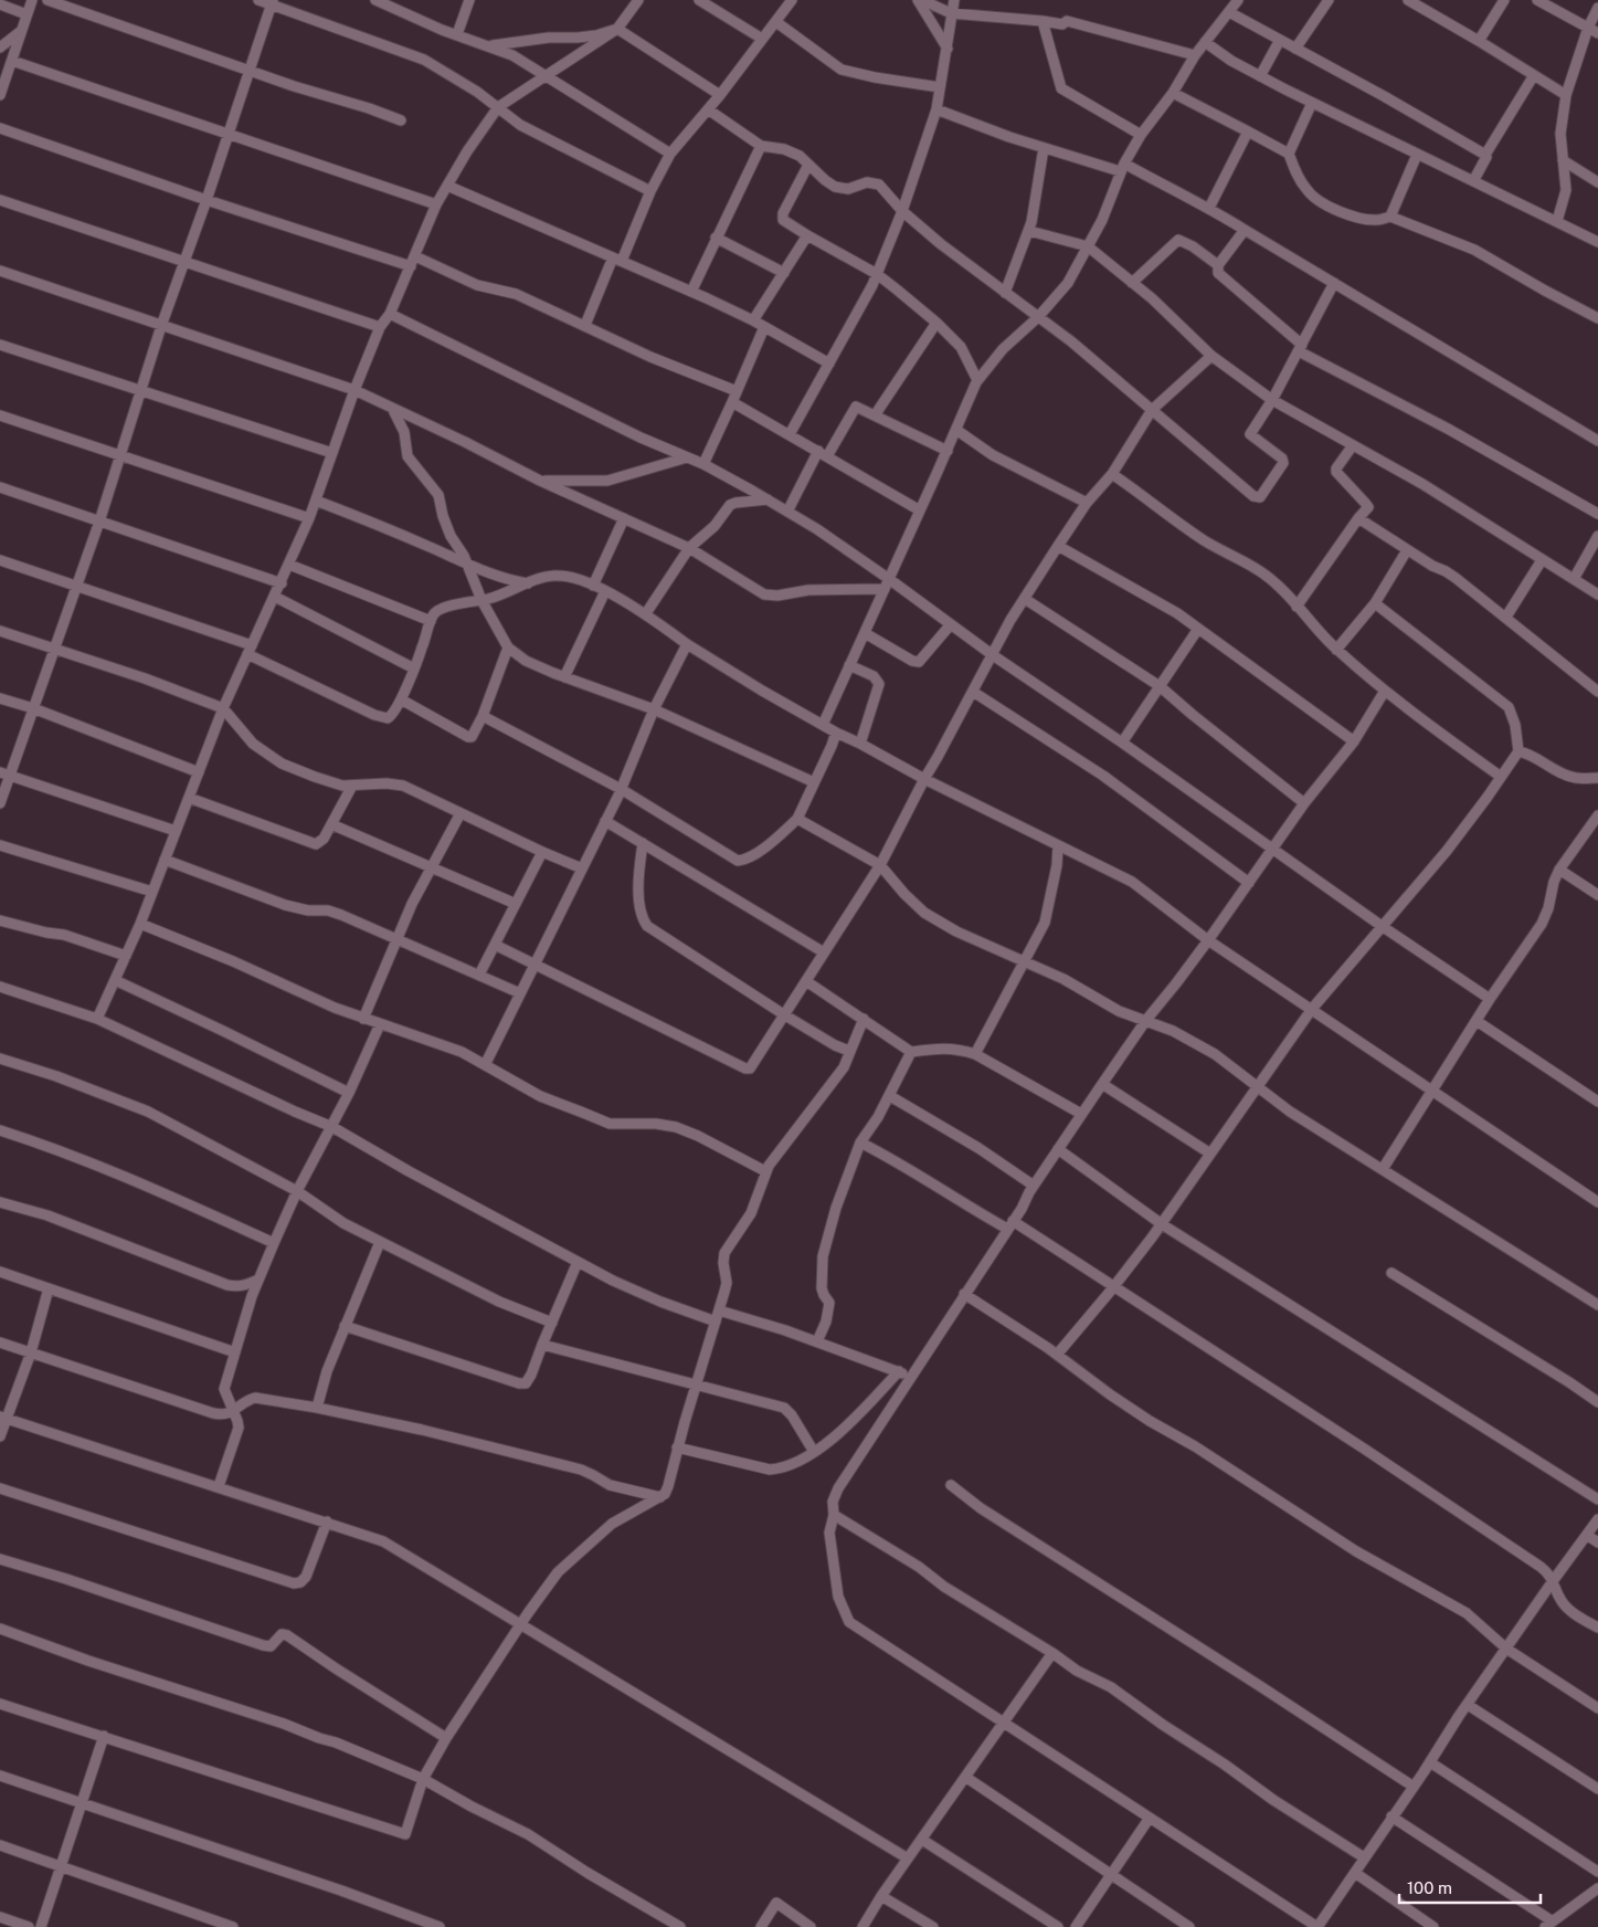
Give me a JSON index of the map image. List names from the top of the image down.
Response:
{
  "scale_bar": "100 m"
}
